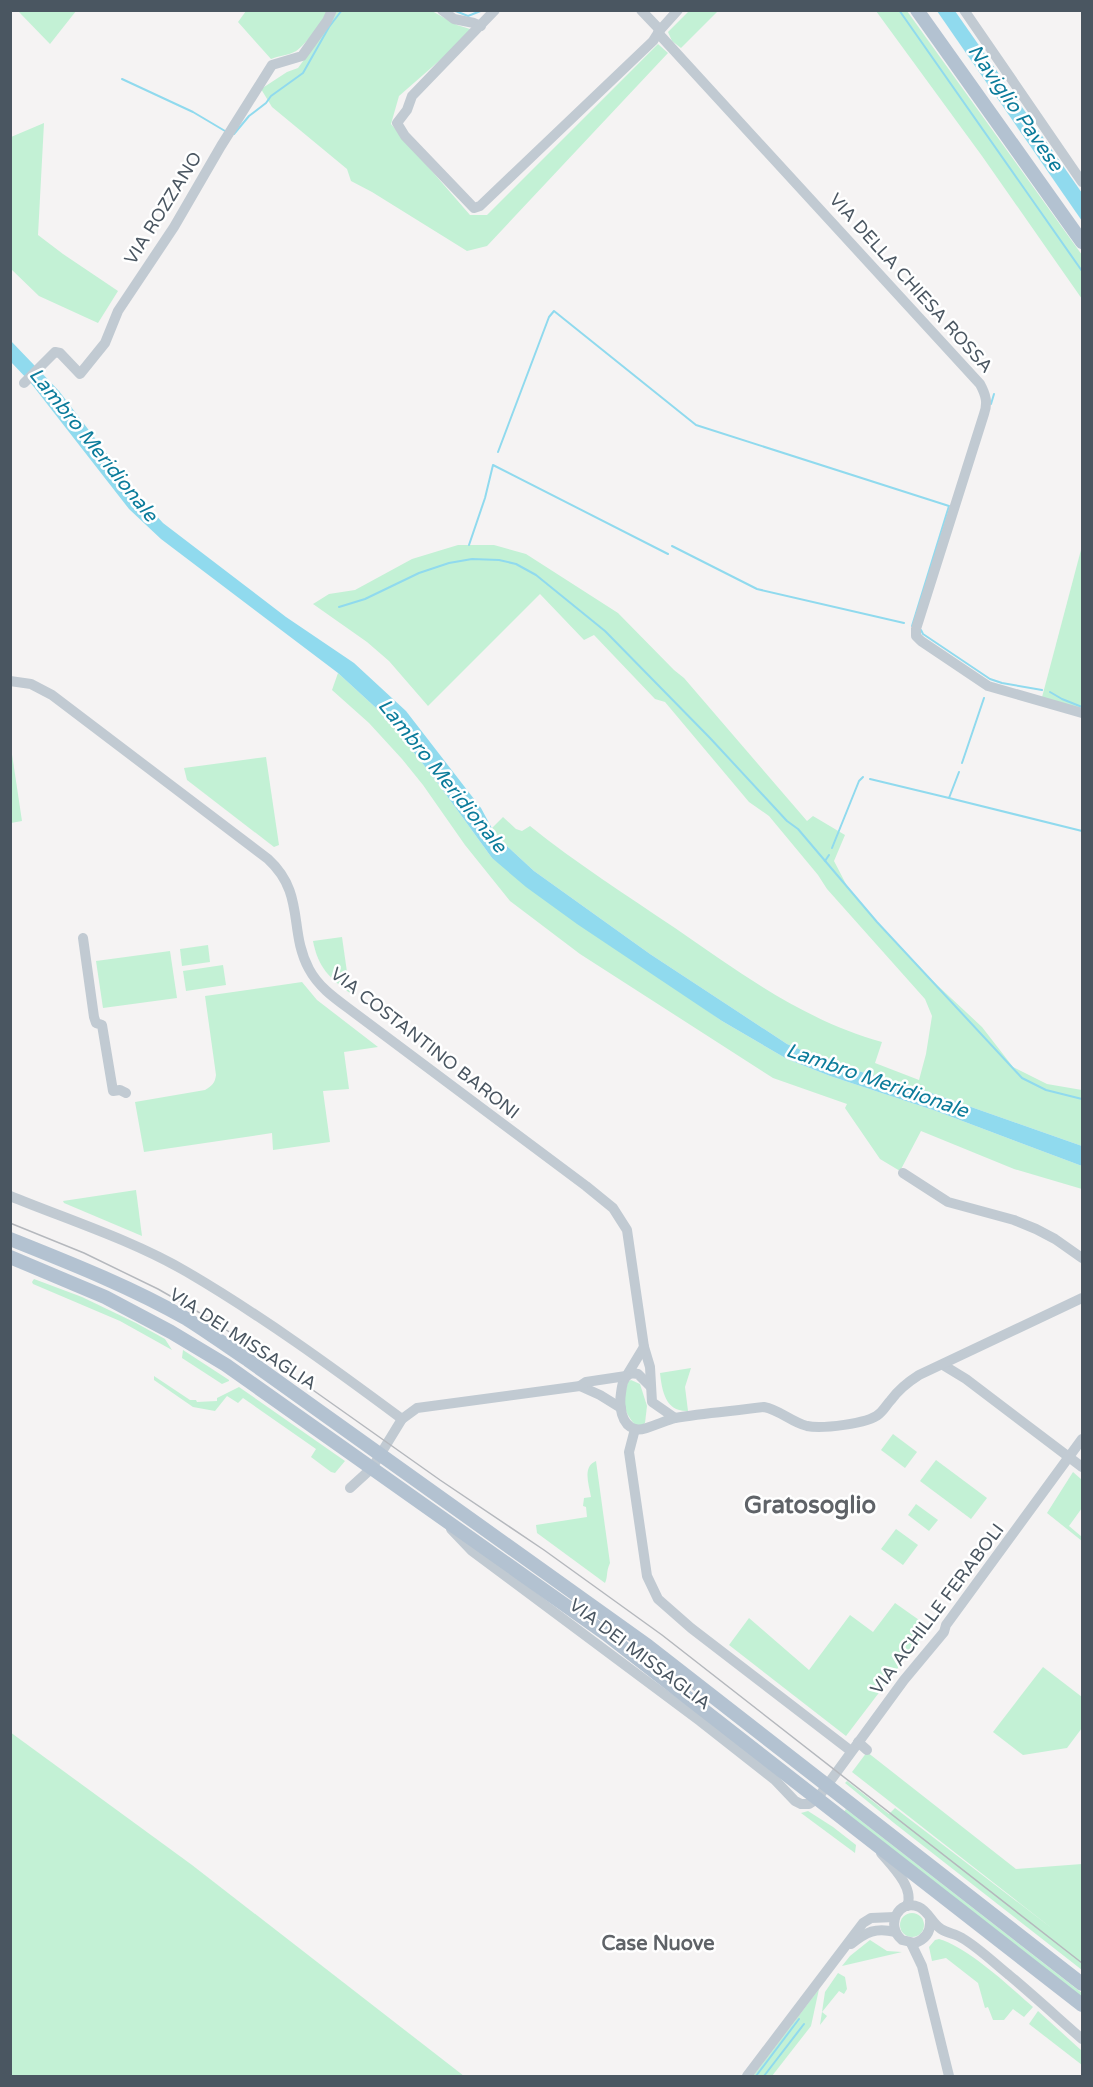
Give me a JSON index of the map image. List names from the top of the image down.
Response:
{
  "streets": {
    "main road": ["VIA DEI MISSAGLIA"],
    "street": [
      "VIA ROZZANO",
      "VIA DELLA CHIESA ROSSA",
      "VIA COSTANTINO BARONI",
      "VIA ACHILLE FERABOLI"
    ]
  },
  "crossings": [
    ["VIA DEI MISSAGLIA", "VIA ACHILLE FERABOLI"]
  ],
  "districts": ["Gratosoglio", "Case Nuove"],
  "water": ["Naviglio Pavese", "Lambro Meridionale"]
}
